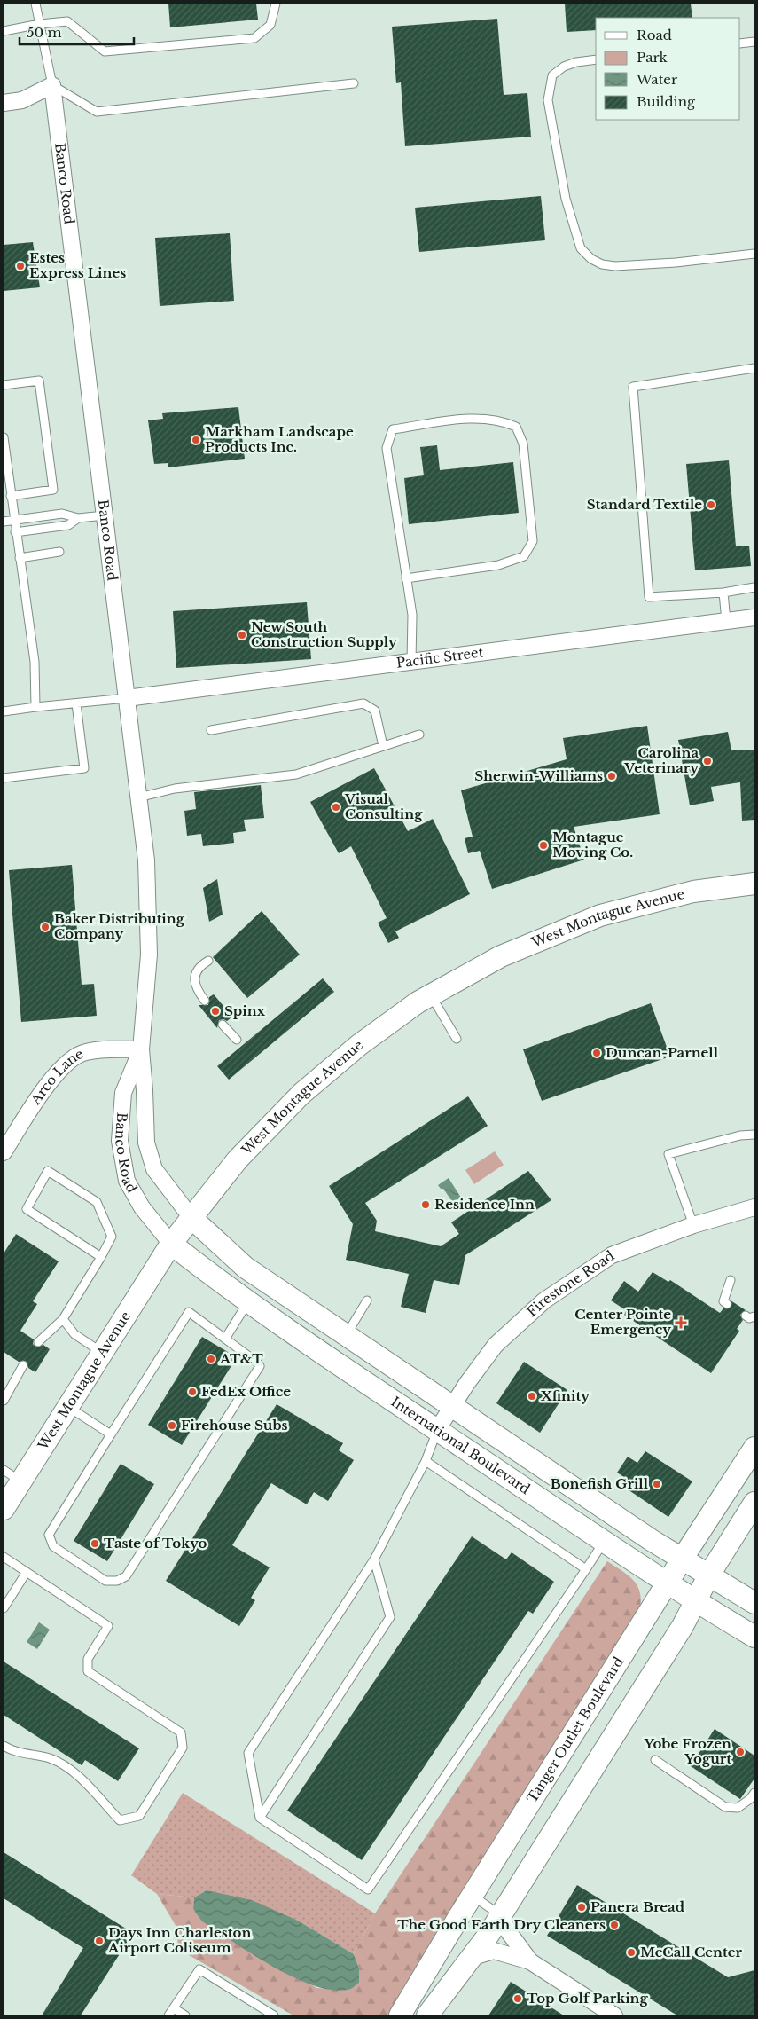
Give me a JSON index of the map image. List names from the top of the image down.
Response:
{
  "streets": {
    "main road": ["West Montague Avenue", "International Boulevard", "Tanger Outlet Boulevard"],
    "street": [
      "Banco Road",
      "Pacific Street",
      "Arco Lane",
      "Firestone Road"
    ]
  },
  "crossings": [
    ["Banco Road", "Pacific Street"],
    ["Banco Road", "West Montague Avenue"],
    ["Banco Road", "Arco Lane"],
    ["Banco Road", "International Boulevard"],
    ["West Montague Avenue", "International Boulevard"],
    ["Firestone Road", "International Boulevard"],
    ["International Boulevard", "Tanger Outlet Boulevard"]
  ],
  "places": {
    "other": [
      "Estes Express Lines",
      "Markham Landscape Products Inc.",
      "Standard Textile",
      "New South Construction Supply",
      "Carolina Veterinary",
      "Sherwin-Williams",
      "Visual Consulting",
      "Montague Moving Co.",
      "Baker Distributing Company",
      "Spinx",
      "Duncan-Parnell",
      "Residence Inn",
      "AT&T",
      "FedEx Office",
      "Xfinity",
      "Firehouse Subs",
      "Bonefish Grill",
      "Taste of Tokyo",
      "Yobe Frozen Yogurt",
      "Panera Bread",
      "The Good Earth Dry Cleaners",
      "Days Inn Charleston Airport Coliseum",
      "McCall Center",
      "Top Golf Parking"
    ],
    "health": ["Center Pointe Emergency"]
  },
  "legend": [
    "Road",
    "Park",
    "Water",
    "Building"
  ],
  "scale_bar": "50 m"
}
